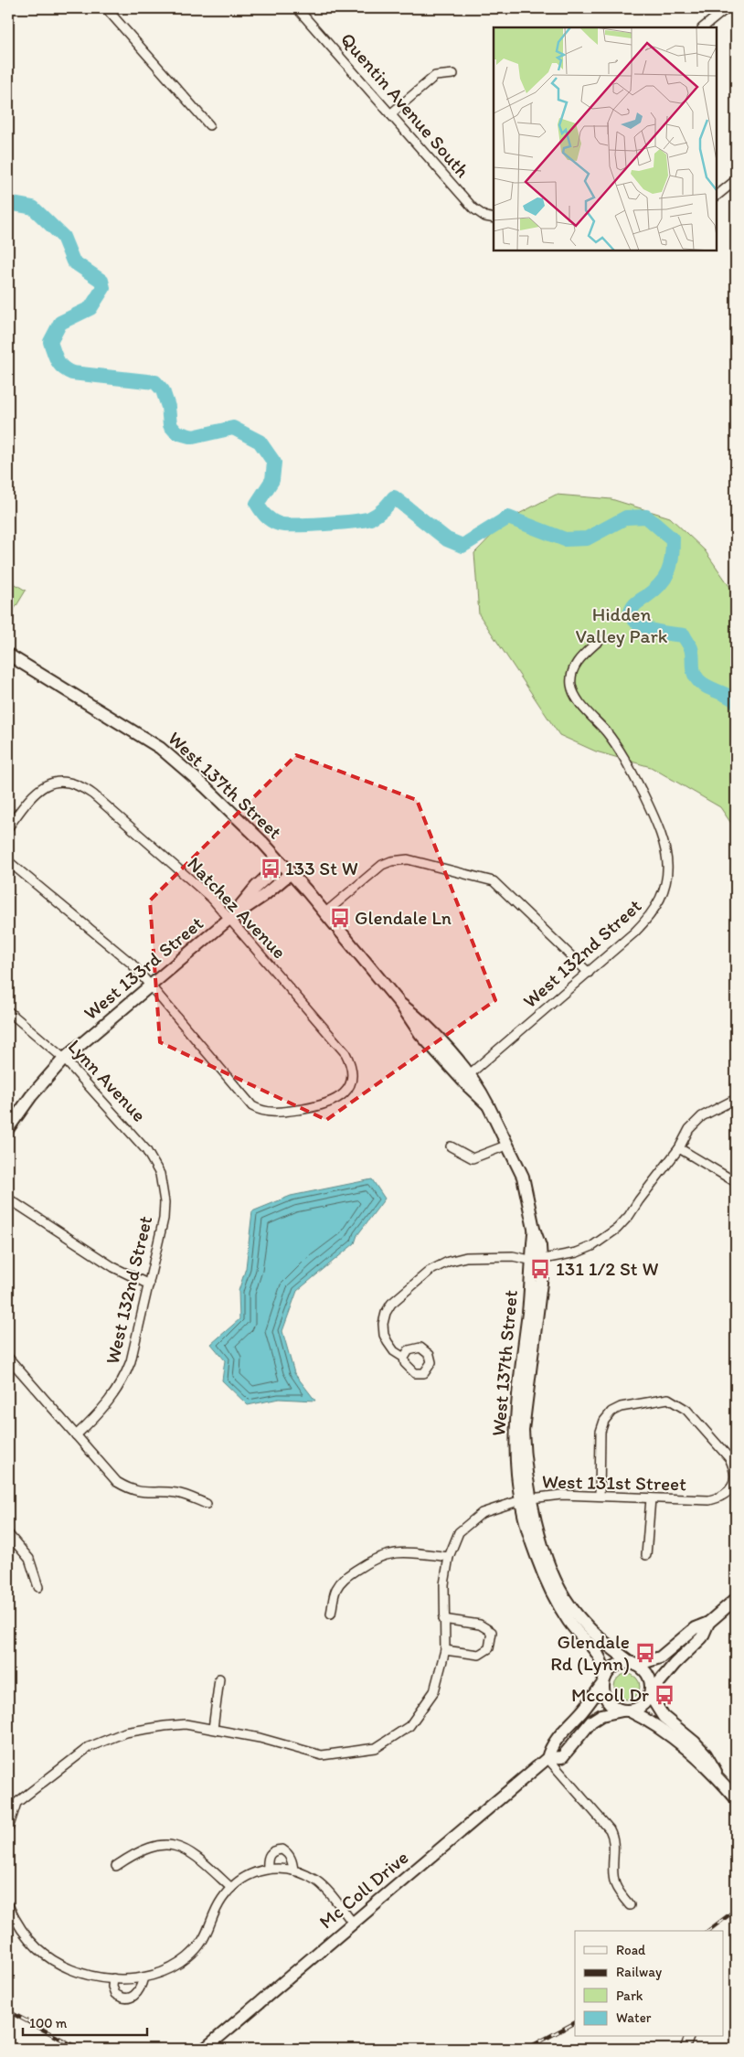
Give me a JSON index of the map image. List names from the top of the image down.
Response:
{
  "streets": {
    "main road": ["West 137th Street", "West 133rd Street", "Mc Coll Drive"],
    "street": [
      "Quentin Avenue South",
      "Natchez Avenue",
      "West 132nd Street",
      "Lynn Avenue",
      "West 131st Street"
    ]
  },
  "crossings": [
    ["West 137th Street", "West 132nd Street"],
    ["West 137th Street", "West 133rd Street"],
    ["West 137th Street", "West 131st Street"],
    ["Natchez Avenue", "West 133rd Street"],
    ["West 132nd Street", "Lynn Avenue"],
    ["West 133rd Street", "Lynn Avenue"]
  ],
  "parks": ["Hidden Valley Park"],
  "places": {
    "bus stop": [
      "133 St W",
      "Glendale Ln",
      "131 1/2 St W",
      "Glendale Rd (Lynn)",
      "Mccoll Dr"
    ]
  },
  "legend": [
    "Road",
    "Railway",
    "Park",
    "Water"
  ],
  "scale_bar": "100 m"
}
